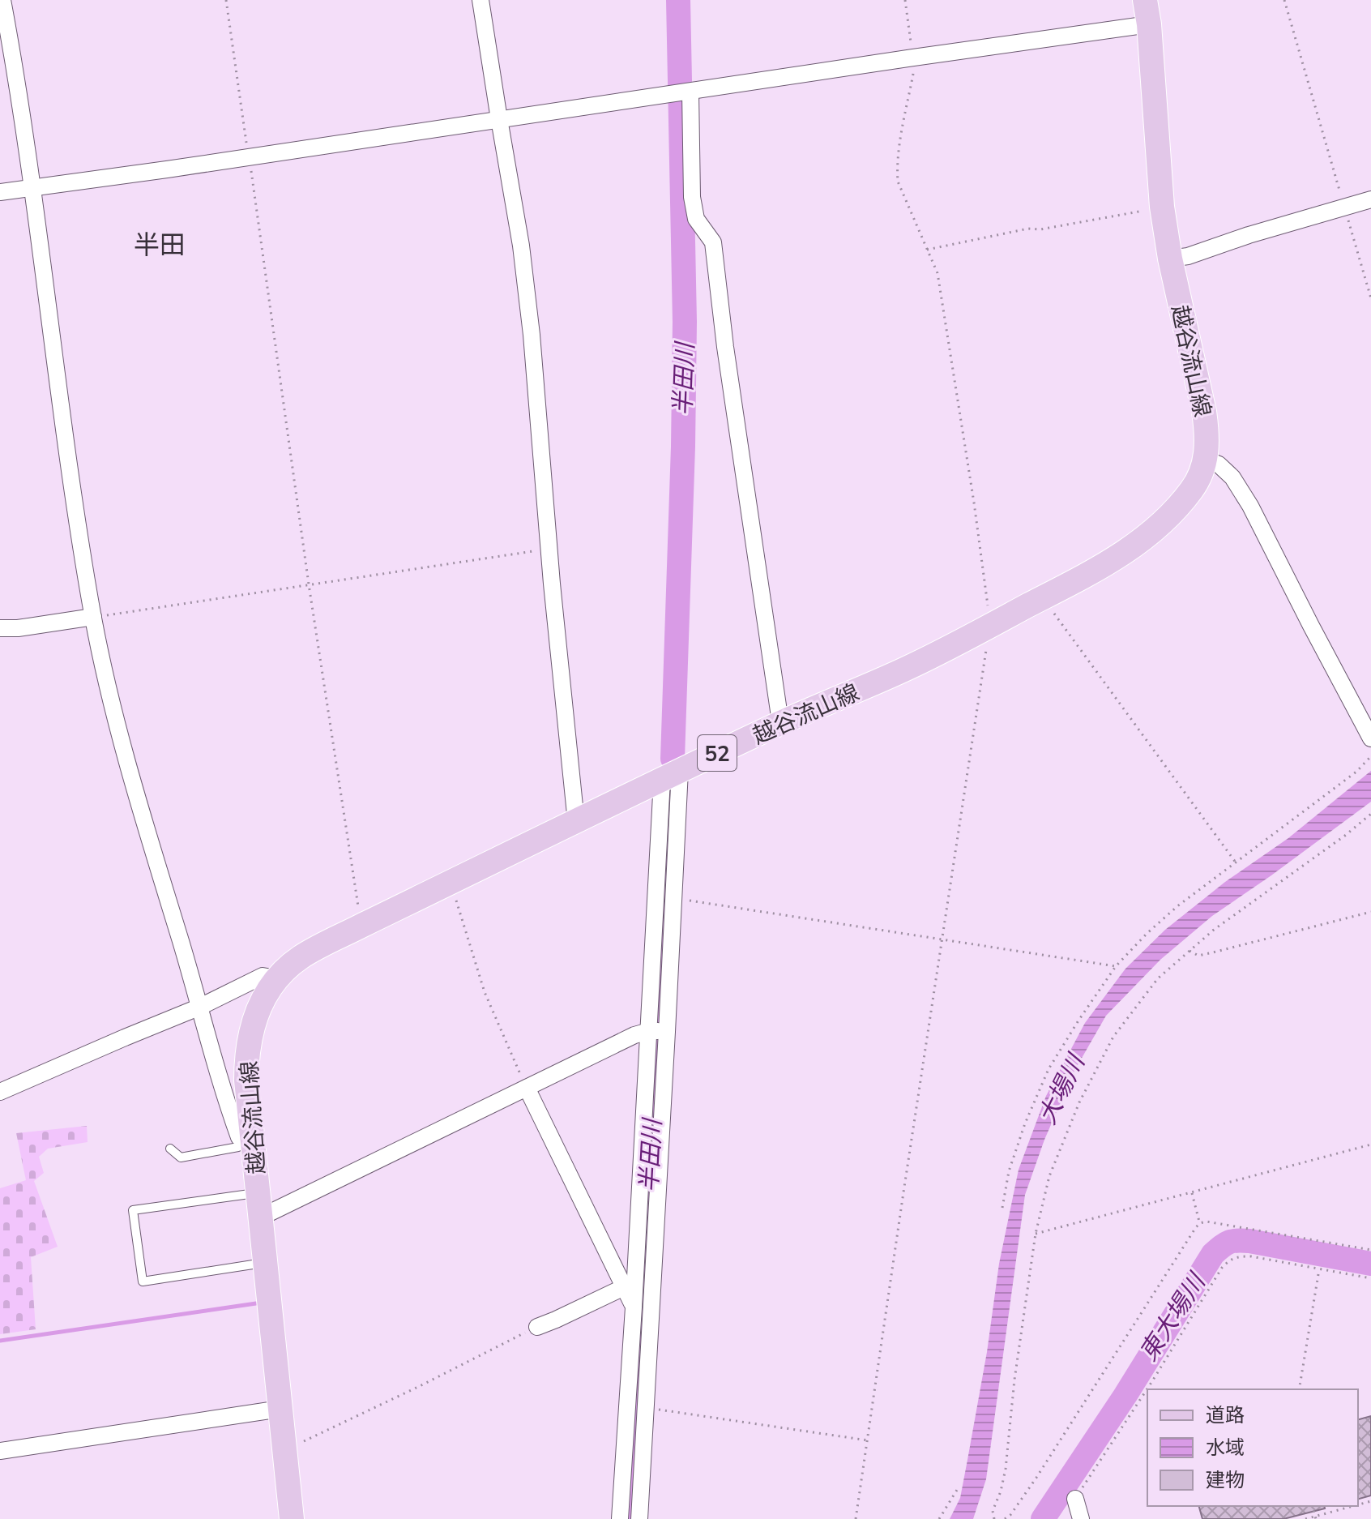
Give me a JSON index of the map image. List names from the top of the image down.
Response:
{
  "streets": {
    "main road": ["越谷流山線", "52"]
  },
  "districts": ["半田"],
  "water": ["半田川", "大場川", "東大場川"],
  "legend": ["道路", "水域", "建物"]
}
